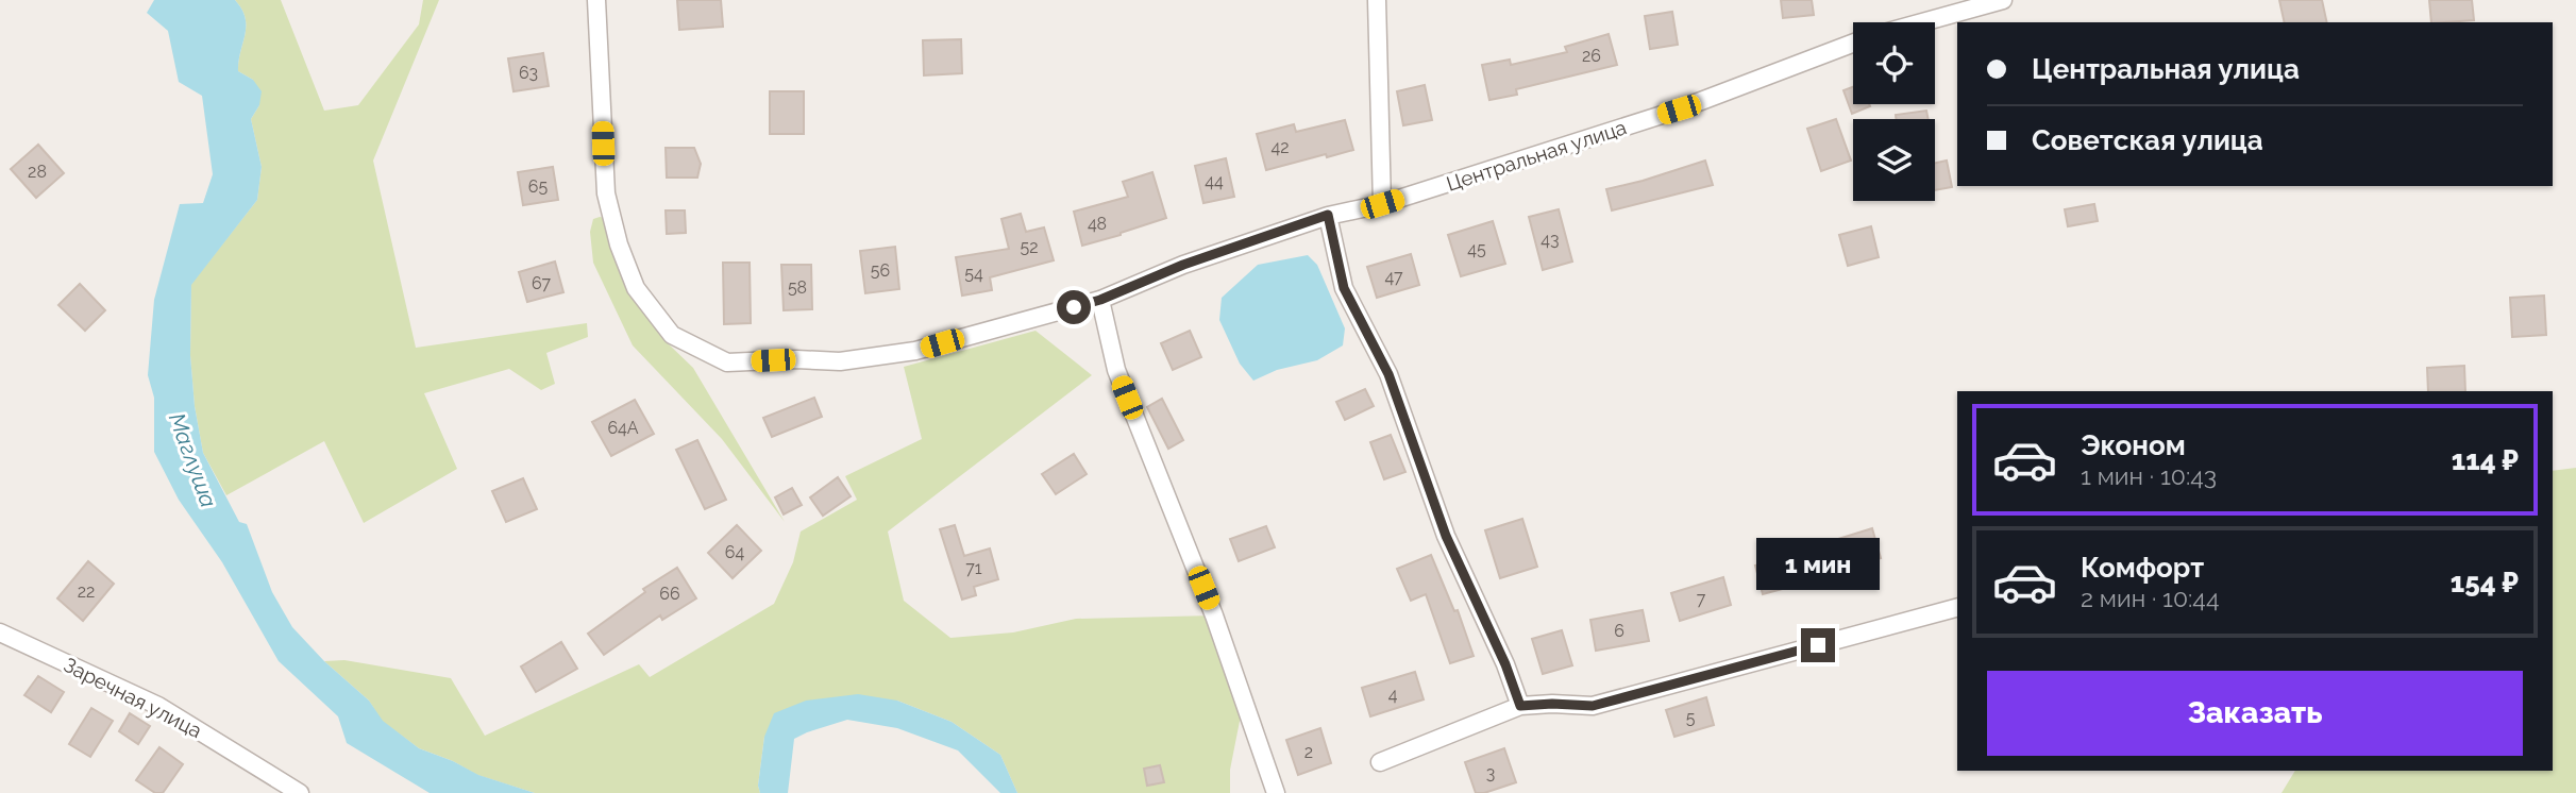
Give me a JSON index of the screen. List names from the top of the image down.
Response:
{
  "streets": {
    "street": ["Центральная улица", "Заречная улица"]
  },
  "water": ["Маглуша"],
  "house_numbers": [
    "26",
    "63",
    "42",
    "28",
    "44",
    "65",
    "48",
    "43",
    "52",
    "45",
    "56",
    "54",
    "47",
    "67",
    "58",
    "64А",
    "64",
    "71",
    "22",
    "66",
    "7",
    "6",
    "4",
    "5",
    "2",
    "3"
  ],
  "page": {
    "banner": ["Центральная улица", "Советская улица"],
    "list": [
      {
        "name": "Эконом",
        "note": "1 мин · 10:43",
        "value": "114 ₽"
      },
      {
        "name": "Комфорт",
        "note": "2 мин · 10:44",
        "value": "154 ₽"
      }
    ],
    "bubble": "1 мин",
    "buttons": "Заказать"
  }
}
